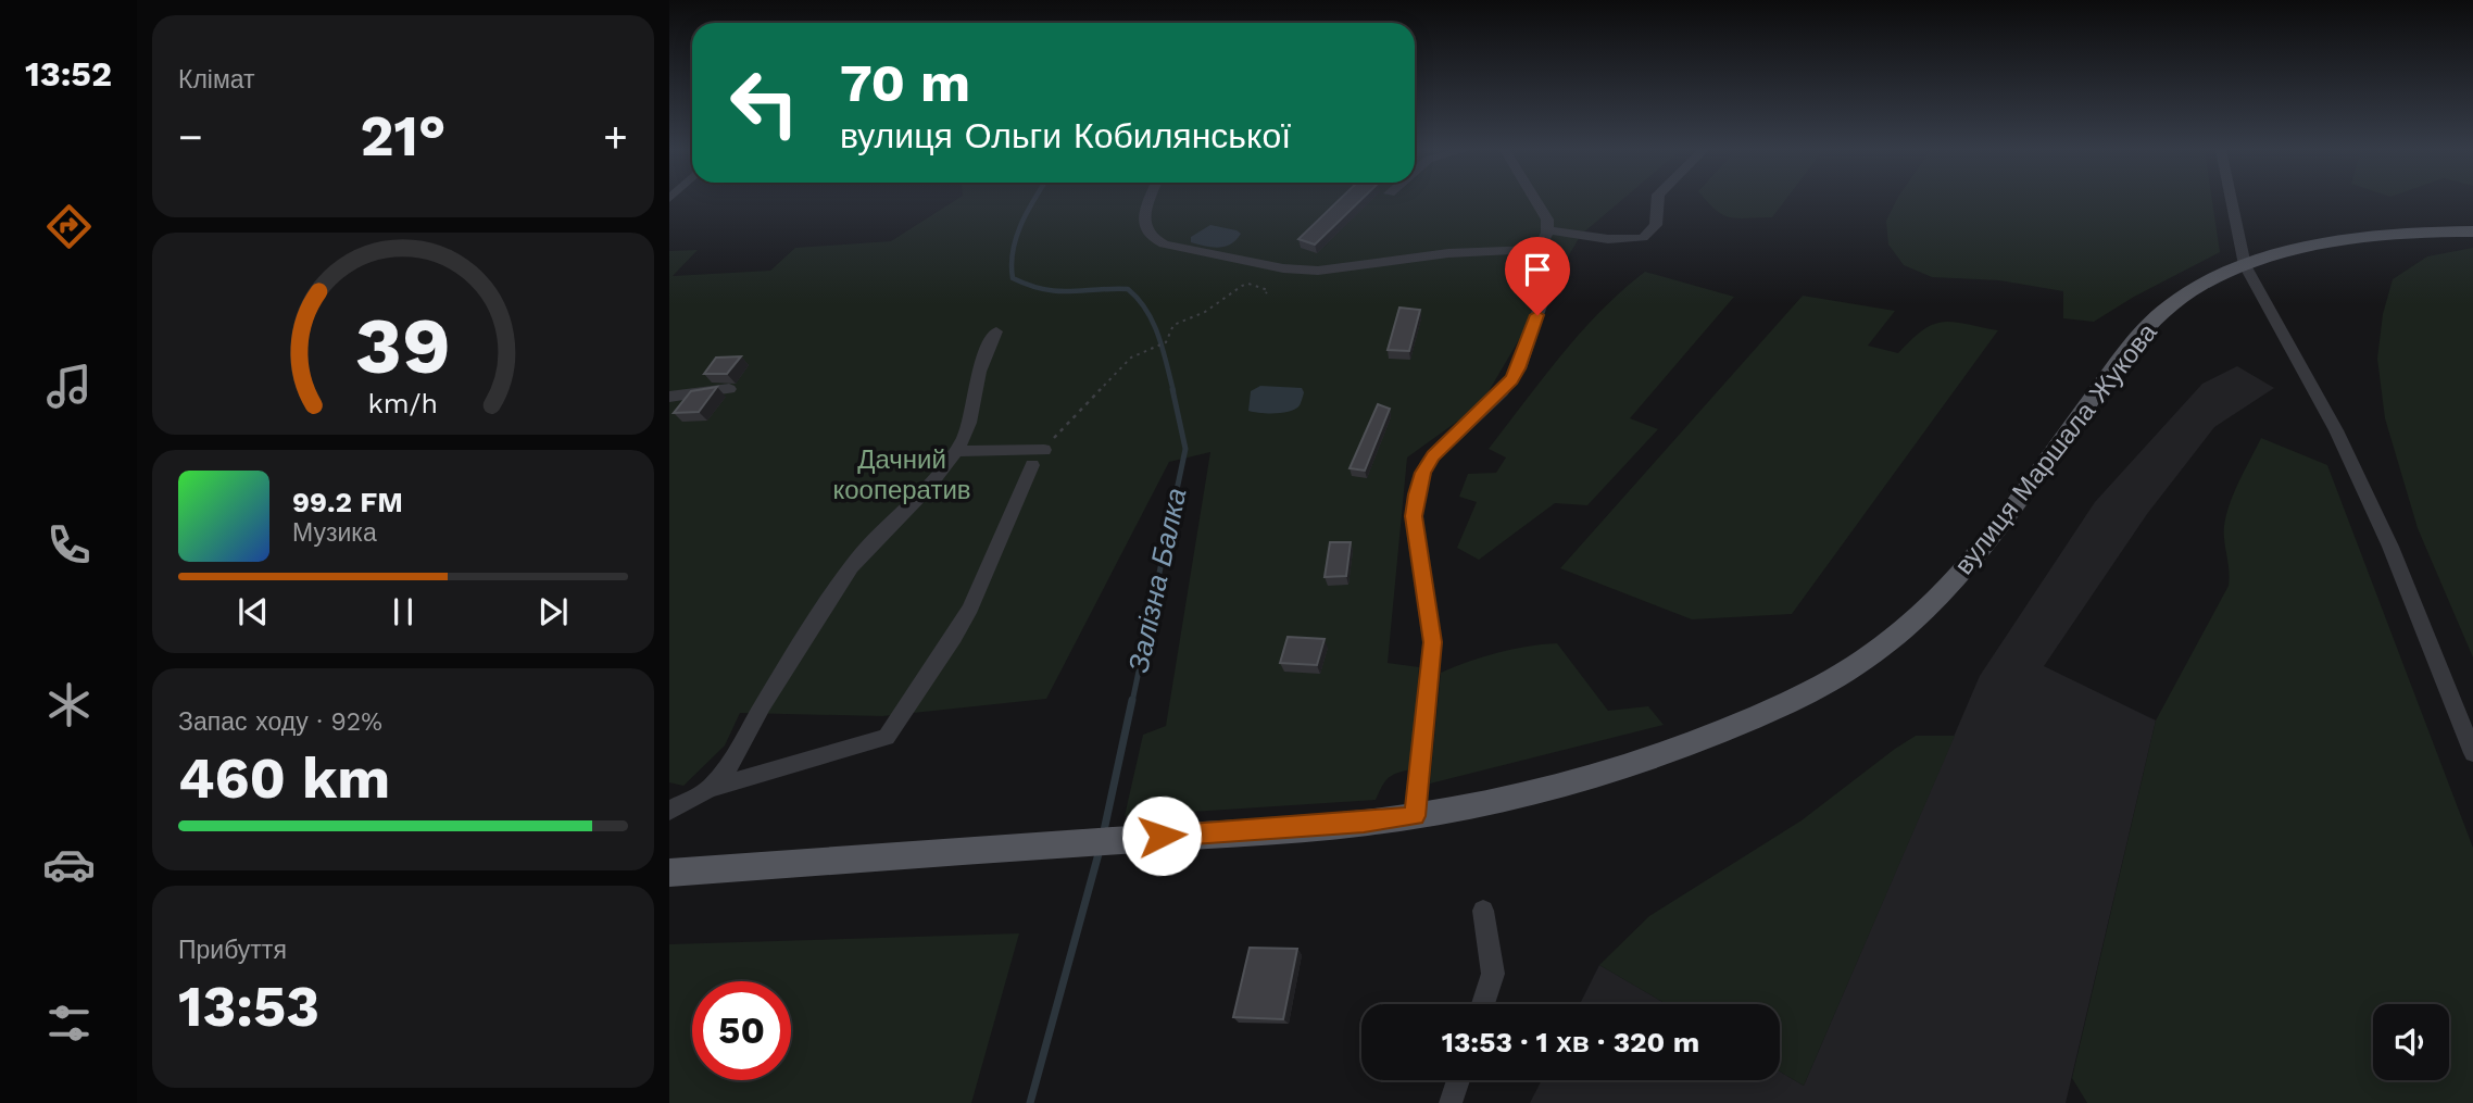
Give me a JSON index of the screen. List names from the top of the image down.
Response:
{
  "streets": {
    "main road": ["вулиця Маршала Жукова"]
  },
  "water": ["Залізна Балка"],
  "parks": ["Дачний кооператив"],
  "page": {
    "tabs": "13:52",
    "tile": [
      "Клімат",
      ["Запас ходу · 92%", "460 km"],
      ["Прибуття", "13:53"]
    ],
    "turn": ["70 m", "вулиця Ольги Кобилянської"],
    "heat": ["−", "21°", "+"],
    "song": ["99.2 FM", "Музика"],
    "limit": "50",
    "trip": "13:53 · 1 хв · 320 m",
    "gauge": ["39", "km/h"]
  }
}
